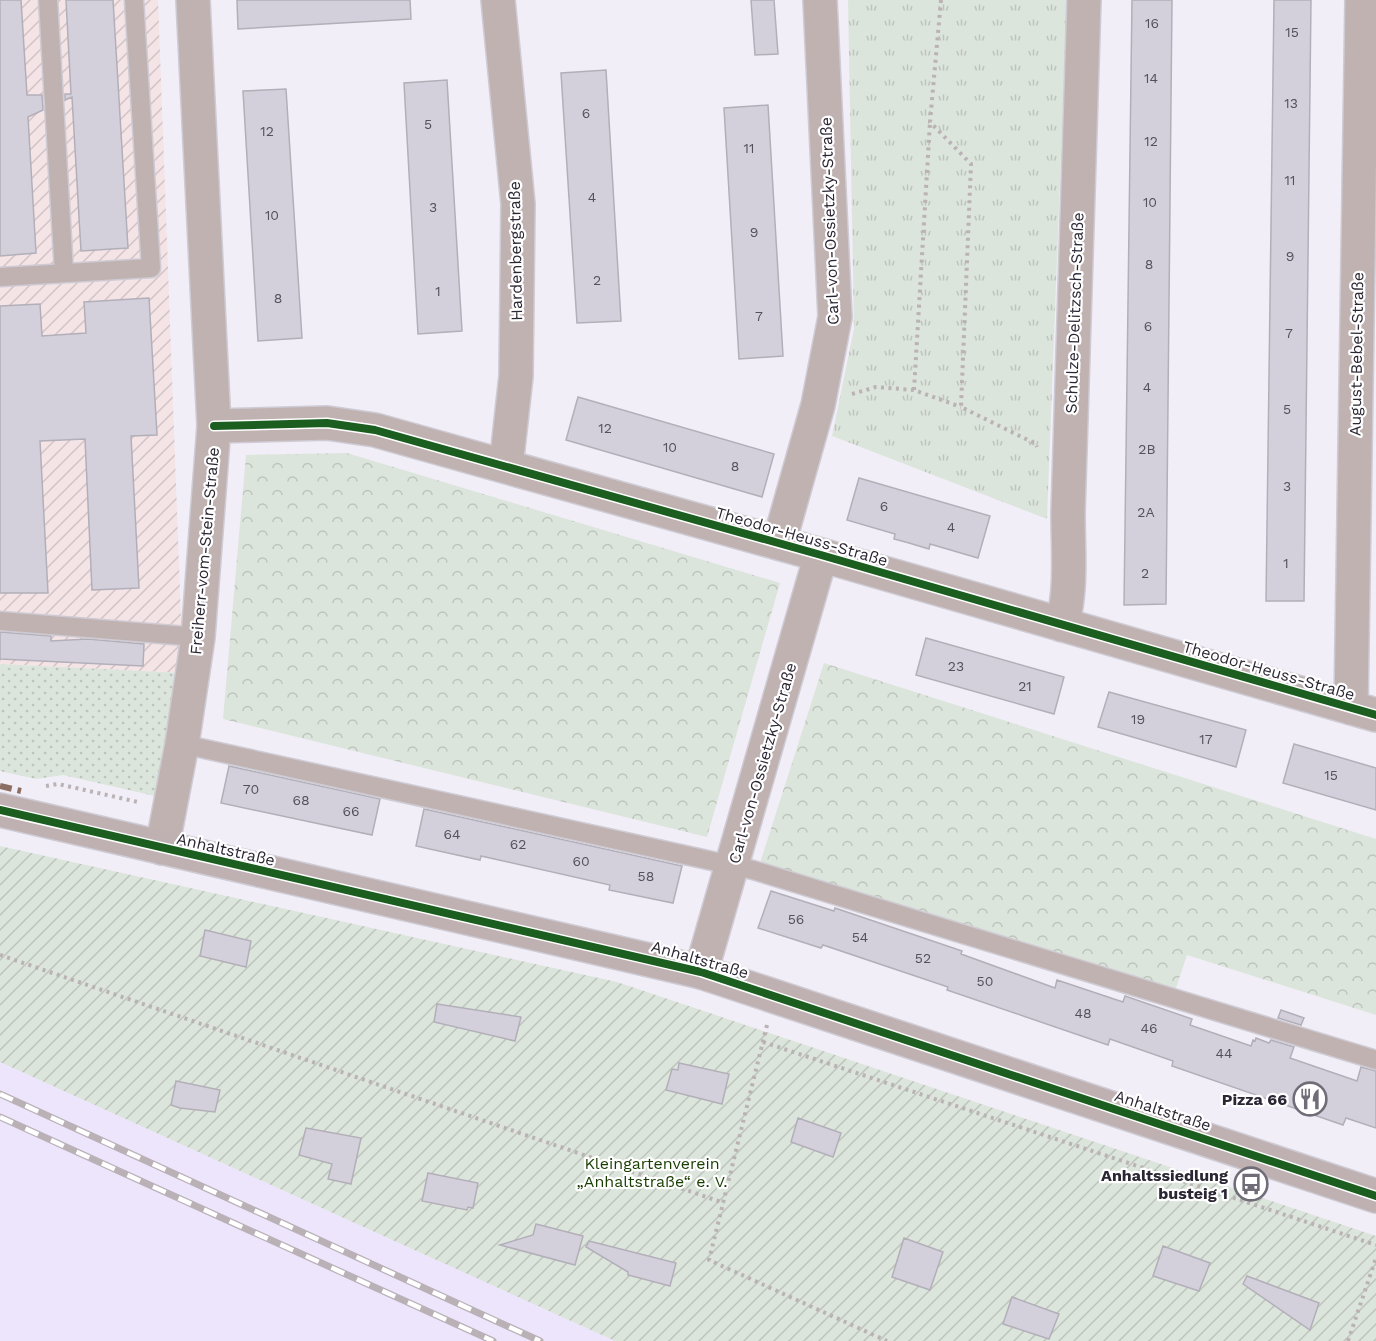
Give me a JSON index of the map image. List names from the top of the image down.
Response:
{
  "streets": {
    "street": [
      "Carl-von-Ossietzky-Straße",
      "Hardenbergstraße",
      "Schulze-Delitzsch-Straße",
      "August-Bebel-Straße",
      "Theodor-Heuss-Straße",
      "Freiherr-vom-Stein-Straße",
      "Anhaltstraße"
    ]
  },
  "crossings": [
    ["Carl-von-Ossietzky-Straße", "Theodor-Heuss-Straße"],
    ["Carl-von-Ossietzky-Straße", "Anhaltstraße"],
    ["Hardenbergstraße", "Theodor-Heuss-Straße"],
    ["Schulze-Delitzsch-Straße", "Theodor-Heuss-Straße"],
    ["August-Bebel-Straße", "Theodor-Heuss-Straße"],
    ["Theodor-Heuss-Straße", "Freiherr-vom-Stein-Straße"],
    ["Freiherr-vom-Stein-Straße", "Anhaltstraße"]
  ],
  "parks": ["Kleingartenverein „Anhaltstraße“ e. V."],
  "places": {
    "restaurant": ["Pizza 66"],
    "bus stop": ["Anhaltssiedlung busteig 1"]
  },
  "house_numbers": [
    "16",
    "15",
    "14",
    "13",
    "6",
    "5",
    "12",
    "12",
    "11",
    "11",
    "4",
    "10",
    "3",
    "10",
    "9",
    "9",
    "8",
    "2",
    "1",
    "8",
    "7",
    "6",
    "7",
    "4",
    "5",
    "12",
    "10",
    "2B",
    "8",
    "3",
    "6",
    "2A",
    "4",
    "1",
    "2",
    "23",
    "21",
    "19",
    "17",
    "15",
    "70",
    "68",
    "66",
    "64",
    "62",
    "60",
    "58",
    "56",
    "54",
    "52",
    "50",
    "48",
    "46",
    "44"
  ]
}
